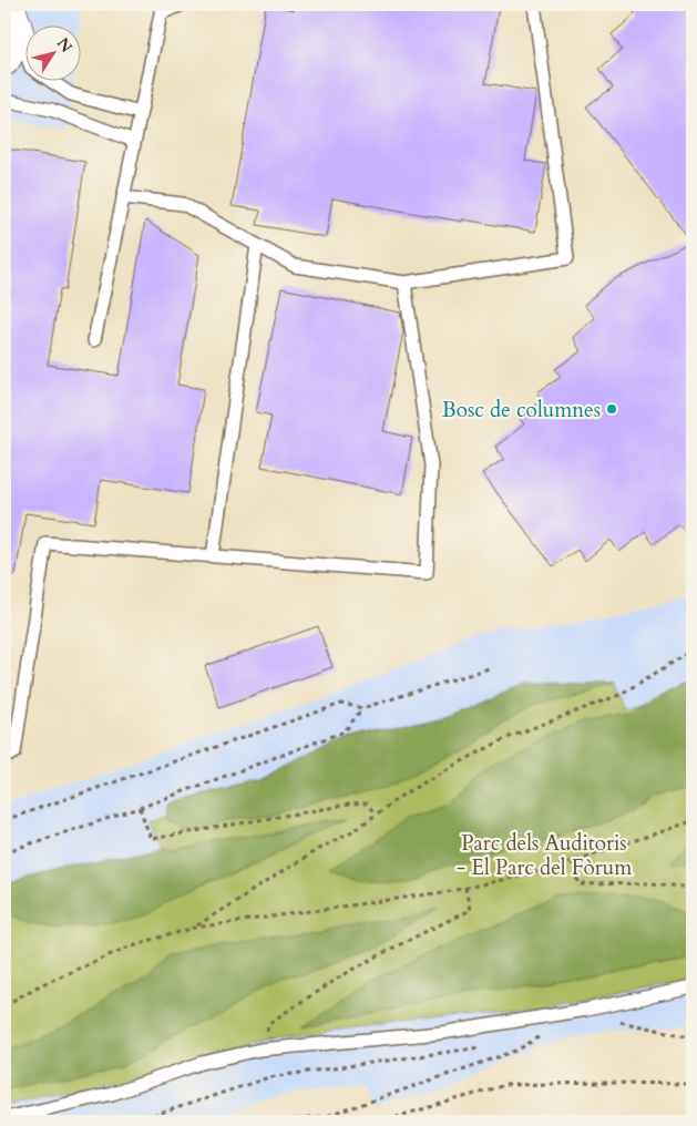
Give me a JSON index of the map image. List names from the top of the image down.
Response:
{
  "parks": ["Parc dels Auditoris - El Parc del Fòrum"],
  "places": ["Bosc de columnes"],
  "north": "top right"
}
